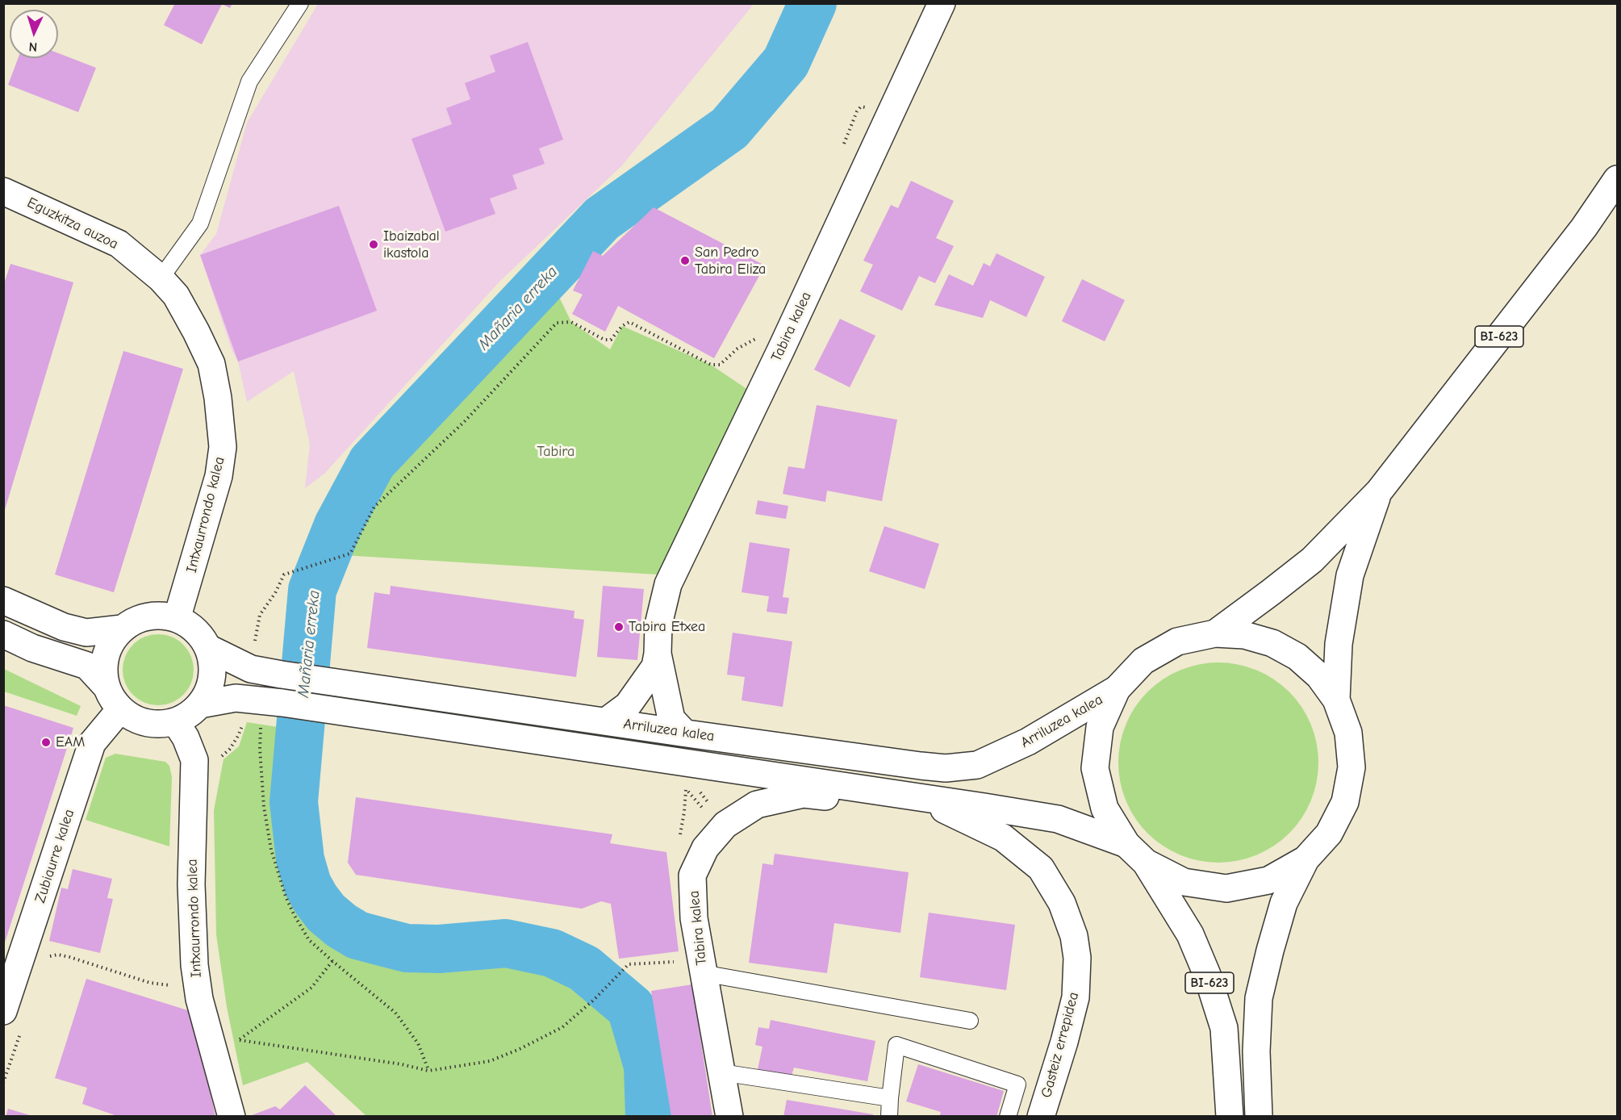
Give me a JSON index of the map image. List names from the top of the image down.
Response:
{
  "streets": {
    "street": [
      "Eguzkitza auzoa",
      "Tabira kalea",
      "BI-623",
      "Intxaurrondo kalea",
      "Arriluzea kalea",
      "Zubiaurre kalea",
      "Gasteiz errepidea"
    ]
  },
  "crossings": [
    ["Eguzkitza auzoa", "Intxaurrondo kalea"],
    ["Tabira kalea", "Arriluzea kalea"],
    ["Intxaurrondo kalea", "Arriluzea kalea"],
    ["Intxaurrondo kalea", "Zubiaurre kalea"],
    ["Arriluzea kalea", "Zubiaurre kalea"],
    ["Arriluzea kalea", "Gasteiz errepidea"]
  ],
  "water": ["Mañaria erreka"],
  "parks": ["Tabira"],
  "places": [
    "Ibaizabal ikastola",
    "San Pedro Tabira Eliza",
    "Tabira Etxea",
    "EAM"
  ],
  "north": "bottom"
}
